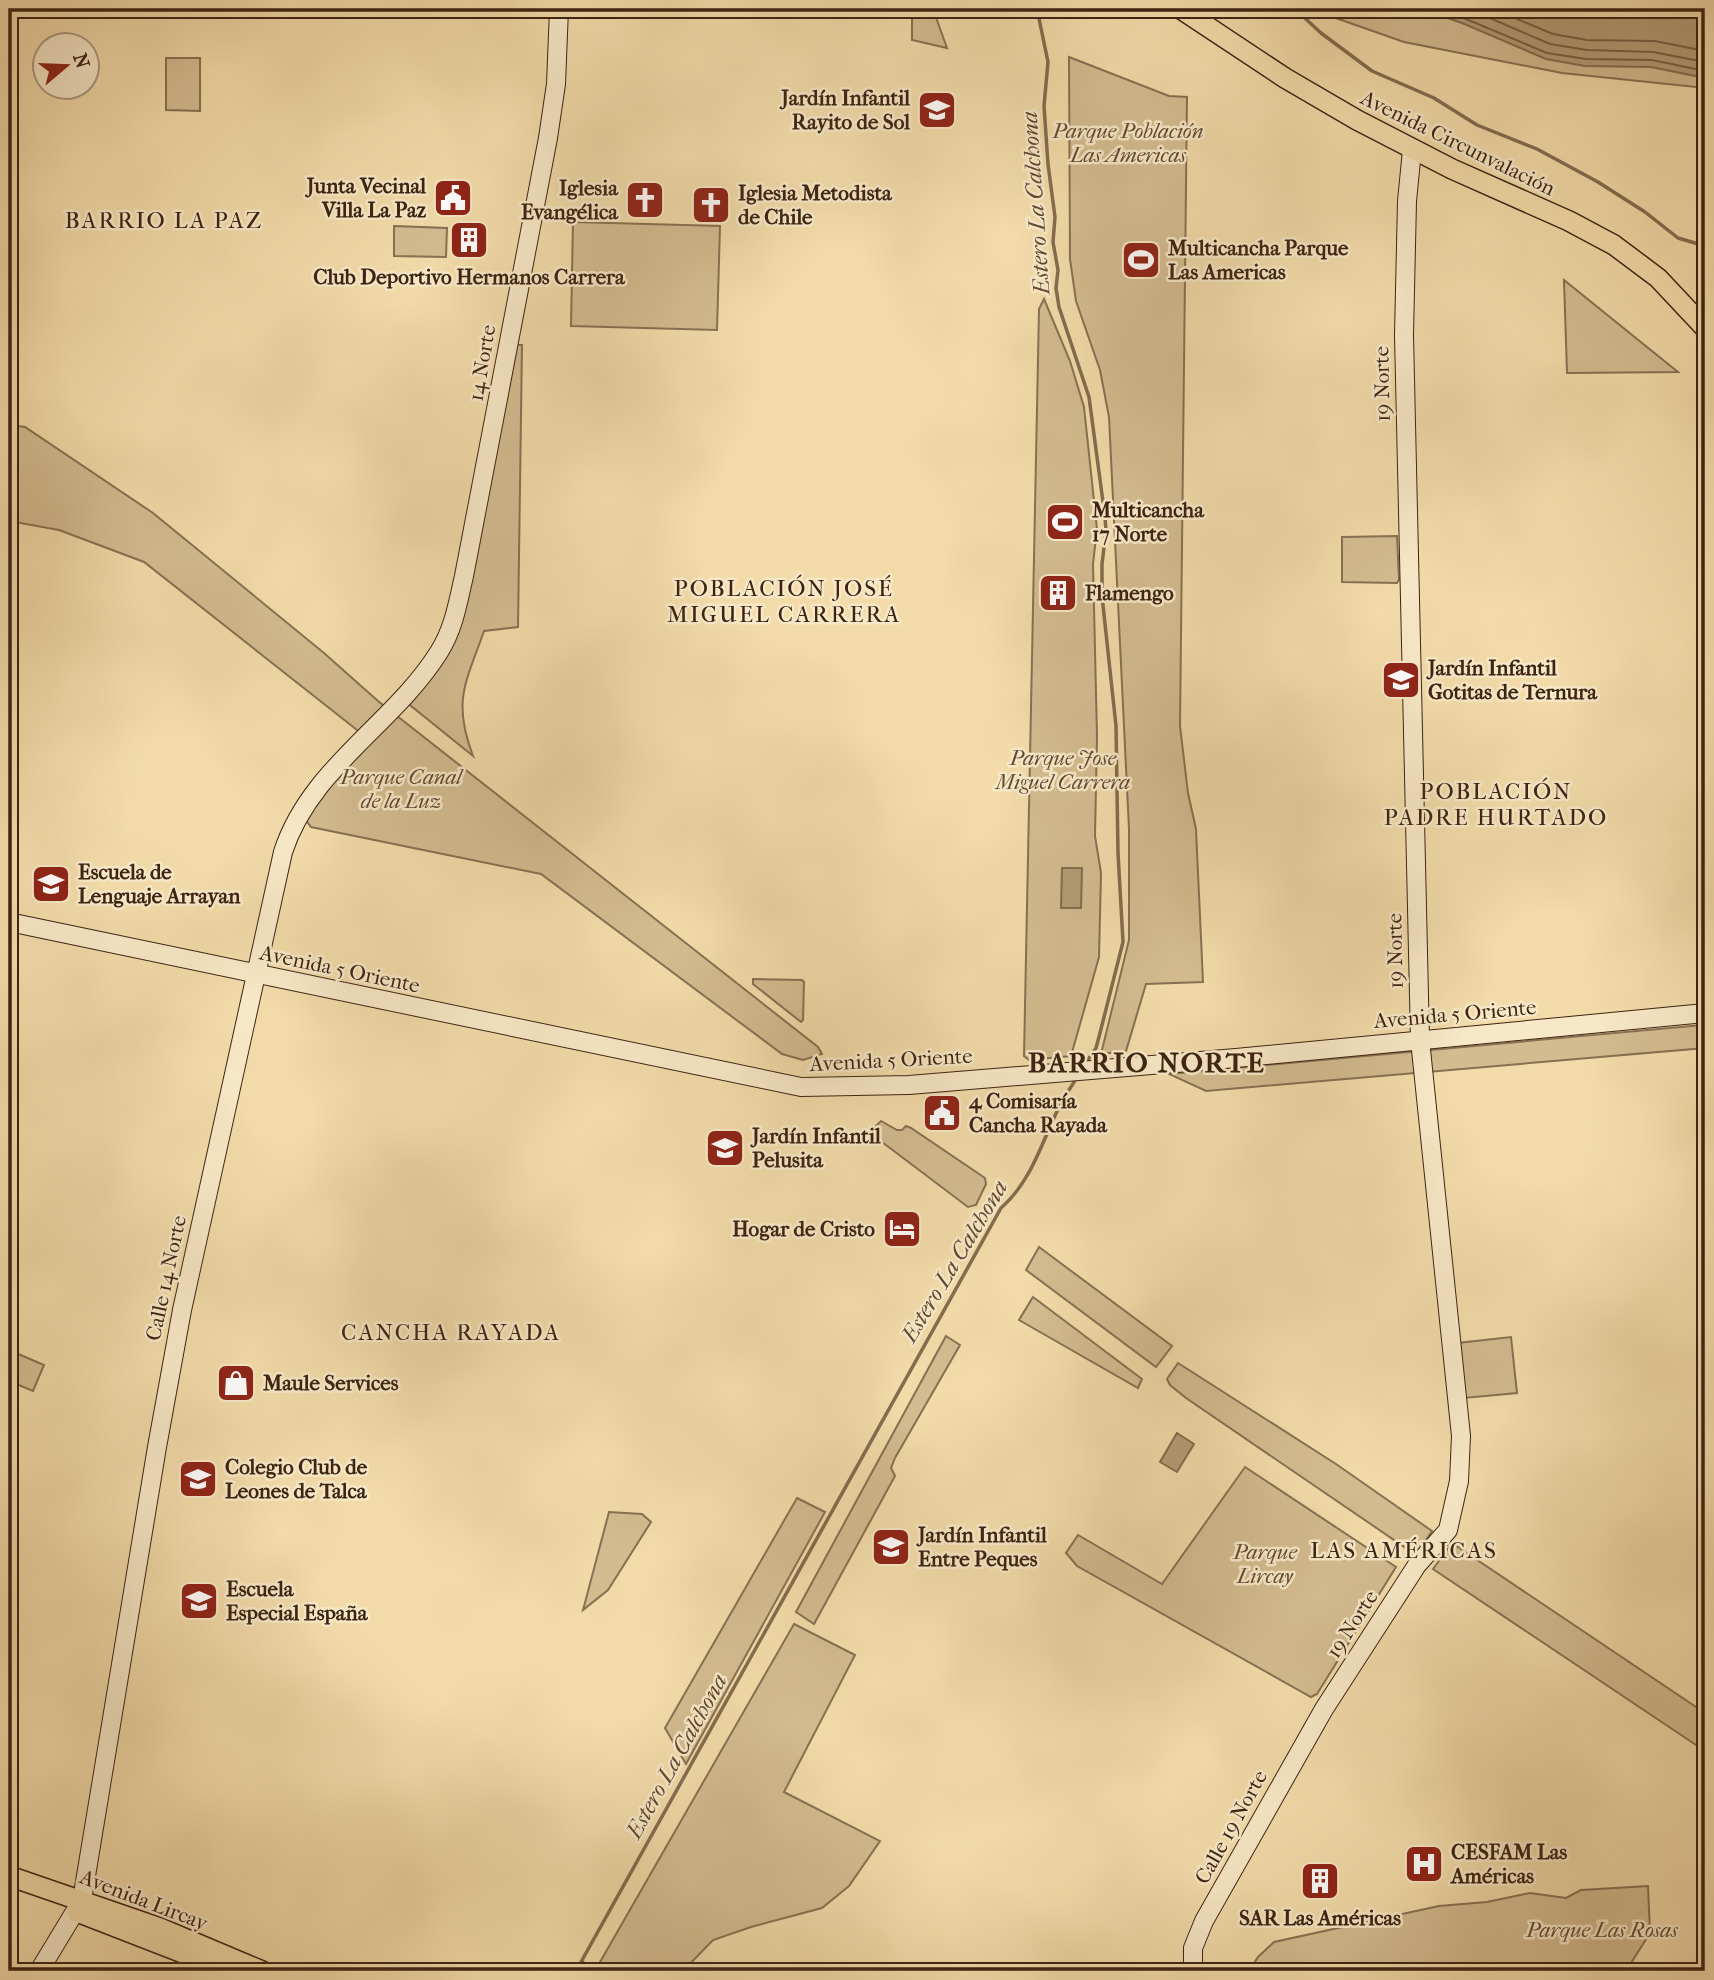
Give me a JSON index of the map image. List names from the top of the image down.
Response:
{
  "streets": {
    "main road": ["Avenida Circunvalación", "Avenida Lircay"],
    "street": [
      "14 Norte",
      "19 Norte",
      "Avenida 5 Oriente",
      "Calle 14 Norte",
      "Calle 19 Norte"
    ]
  },
  "crossings": [
    ["Avenida Circunvalación", "19 Norte"],
    ["14 Norte", "Calle 14 Norte"],
    ["19 Norte", "Avenida 5 Oriente"],
    ["19 Norte", "Calle 19 Norte"],
    ["Avenida 5 Oriente", "Calle 14 Norte"],
    ["Calle 14 Norte", "Avenida Lircay"]
  ],
  "districts": [
    "BARRIO LA PAZ",
    "POBLACIÓN JOSÉ MIGUEL CARRERA",
    "POBLACIÓN PADRE HURTADO",
    "BARRIO NORTE",
    "CANCHA RAYADA",
    "LAS AMÉRICAS"
  ],
  "water": ["Estero La Calchona"],
  "parks": [
    "Parque Población Las Americas",
    "Parque Jose Miguel Carrera",
    "Parque Canal de la Luz",
    "Parque Lircay",
    "Parque Las Rosas"
  ],
  "places": {
    "school or university": [
      "Jardín Infantil Rayito de Sol",
      "Jardín Infantil Gotitas de Ternura",
      "Escuela de Lenguaje Arrayan",
      "Jardín Infantil Pelusita",
      "Colegio Club de Leones de Talca",
      "Jardín Infantil Entre Peques",
      "Escuela Especial España"
    ],
    "public building": ["Junta Vecinal Villa La Paz", "4 Comisaría Cancha Rayada"],
    "church": ["Iglesia Evangélica", "Iglesia Metodista de Chile"],
    "building": ["Club Deportivo Hermanos Carrera", "Flamengo", "SAR Las Américas"],
    "sports": ["Multicancha Parque Las Americas", "Multicancha 17 Norte"],
    "hotel": ["Hogar de Cristo"],
    "shop": ["Maule Services"],
    "hospital": ["CESFAM Las Américas"]
  },
  "north": "right"
}
